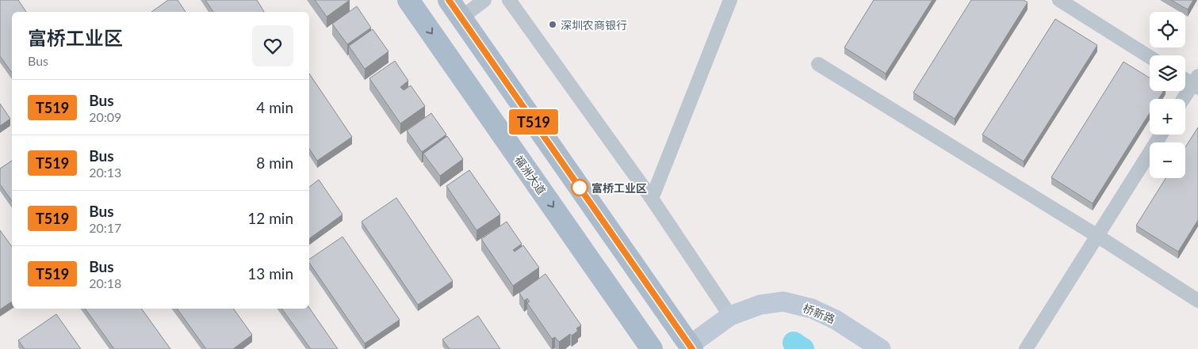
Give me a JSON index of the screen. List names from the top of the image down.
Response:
{
  "streets": {
    "main road": ["福洲大道"],
    "street": ["桥新路"]
  },
  "places": ["深圳农商银行", "富桥工业区"],
  "lines": ["bus line T519"],
  "page": {
    "on_map": "T519",
    "map_buttons": ["+", "−"],
    "heading": ["富桥工业区", "Bus"],
    "list": [
      {
        "mark": "T519",
        "name": "Bus",
        "note": "20:09",
        "value": "4 min"
      },
      {
        "mark": "T519",
        "name": "Bus",
        "note": "20:13",
        "value": "8 min"
      },
      {
        "mark": "T519",
        "name": "Bus",
        "note": "20:17",
        "value": "12 min"
      },
      {
        "mark": "T519",
        "name": "Bus",
        "note": "20:18",
        "value": "13 min"
      }
    ]
  }
}
